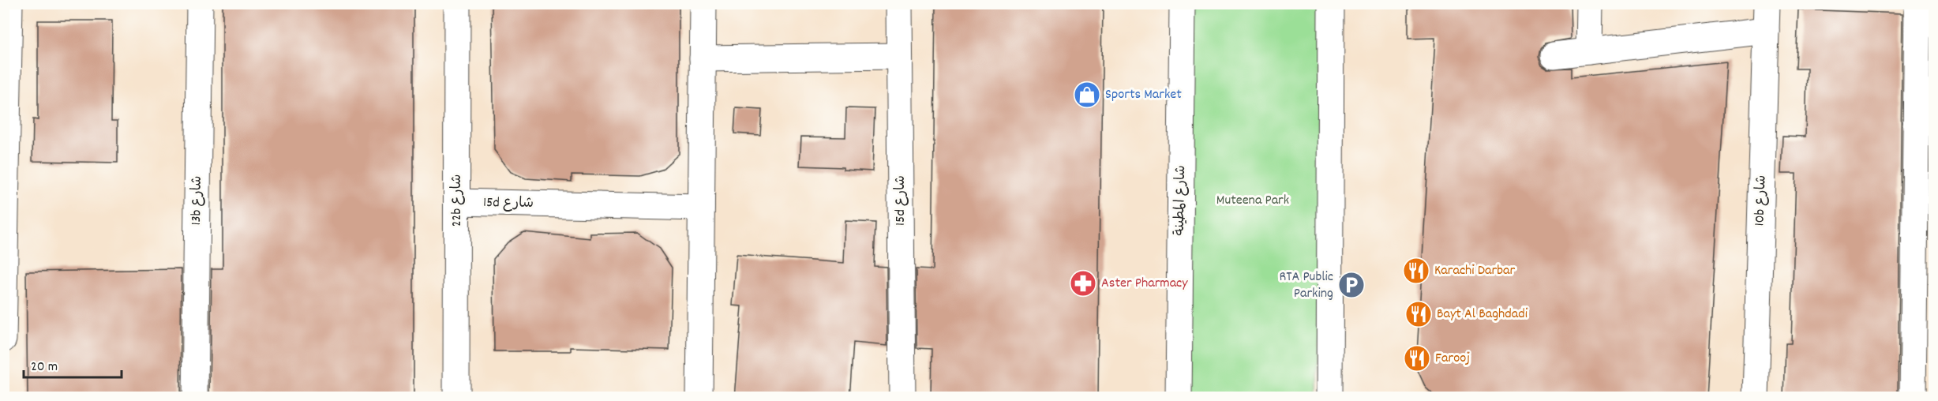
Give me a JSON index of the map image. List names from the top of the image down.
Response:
{
  "streets": {
    "street": [
      "13b شارع",
      "22b شارع",
      "15d شارع",
      "شارع المطينة",
      "10b شارع"
    ]
  },
  "crossings": [
    ["22b شارع", "15d شارع"]
  ],
  "parks": ["Muteena Park"],
  "places": {
    "shop": ["Sports Market"],
    "restaurant": ["Karachi Darbar", "Bayt Al Baghdadi", "Farooj"],
    "pharmacy": ["Aster Pharmacy"],
    "parking": ["RTA Public Parking"]
  },
  "scale_bar": "20 m"
}
